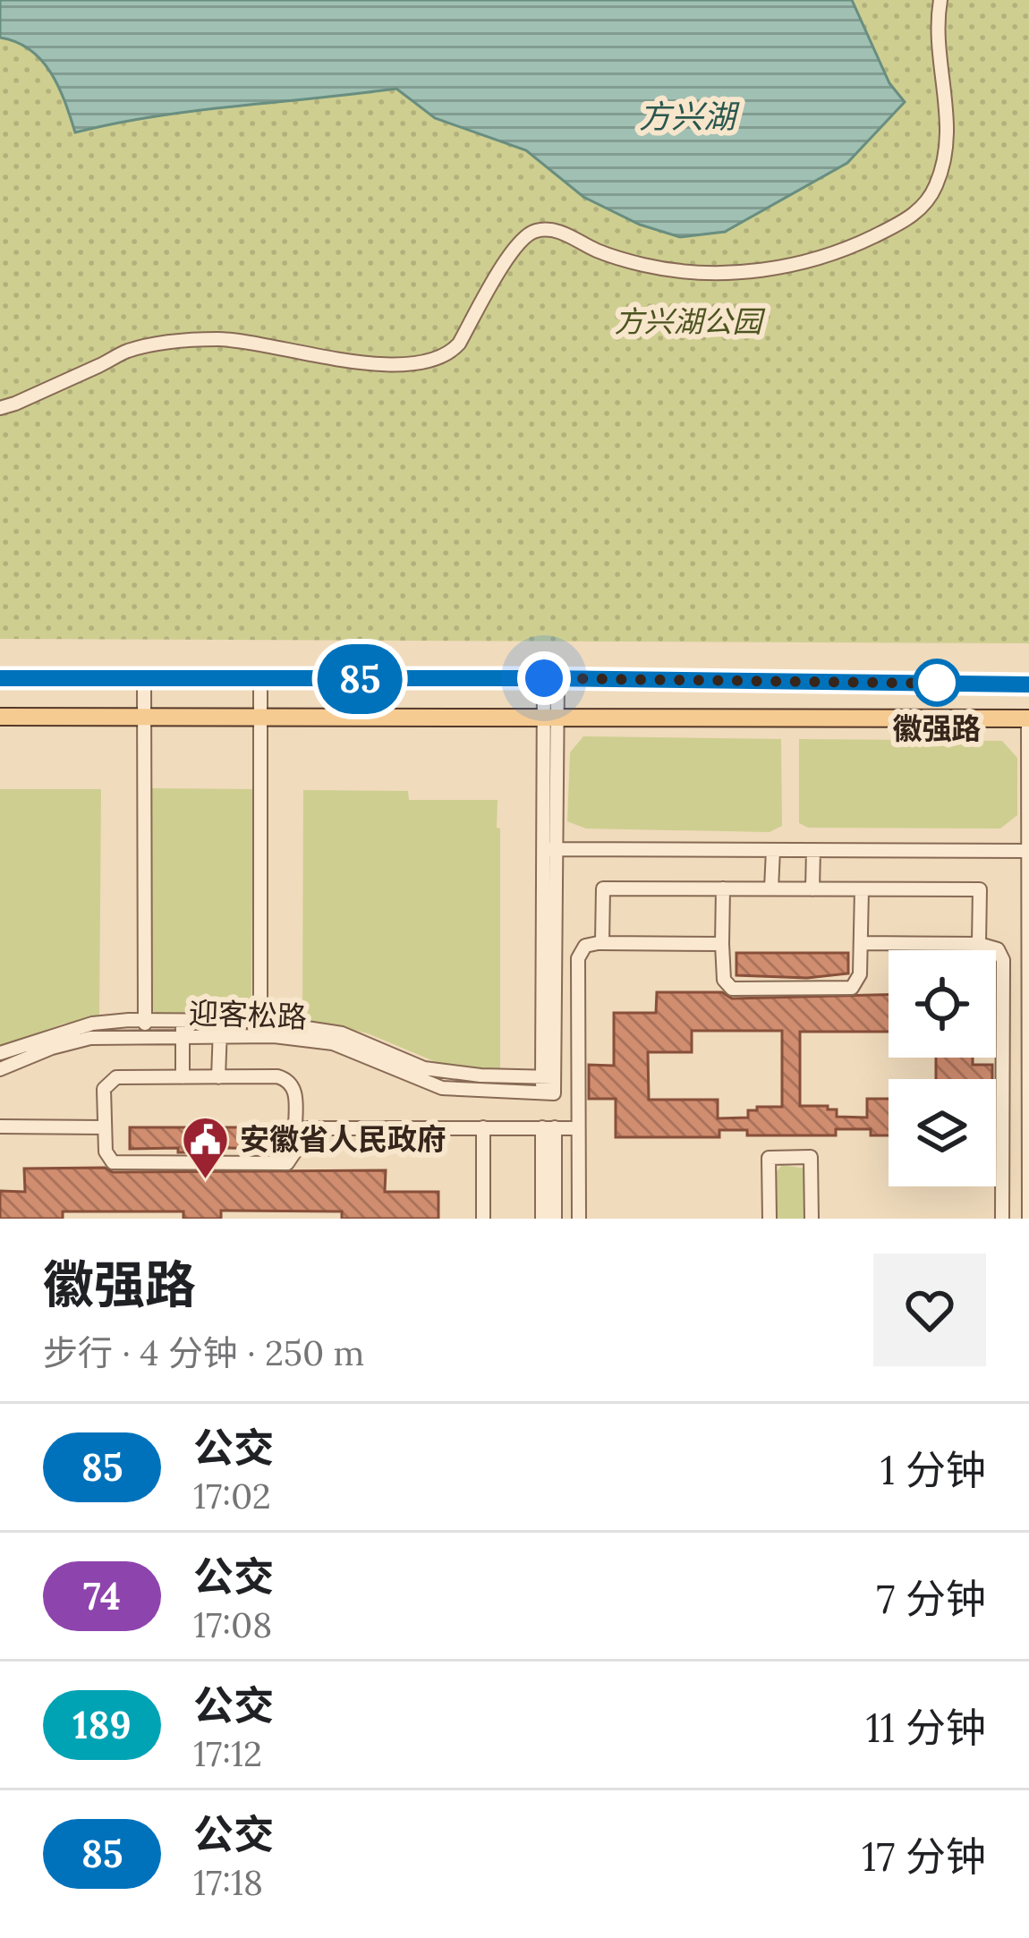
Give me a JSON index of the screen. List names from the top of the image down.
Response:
{
  "streets": {
    "street": ["迎客松路"]
  },
  "water": ["方兴湖"],
  "parks": ["方兴湖公园"],
  "places": {
    "other": ["徽强路"],
    "public building": ["安徽省人民政府"]
  },
  "lines": ["bus line 85"],
  "page": {
    "on_map": "85",
    "heading": ["徽强路", "步行 · 4 分钟 · 250 m"],
    "list": [
      {
        "mark": "85",
        "name": "公交",
        "note": "17:02",
        "value": "1 分钟"
      },
      {
        "mark": "74",
        "name": "公交",
        "note": "17:08",
        "value": "7 分钟"
      },
      {
        "mark": "189",
        "name": "公交",
        "note": "17:12",
        "value": "11 分钟"
      },
      {
        "mark": "85",
        "name": "公交",
        "note": "17:18",
        "value": "17 分钟"
      }
    ]
  }
}
